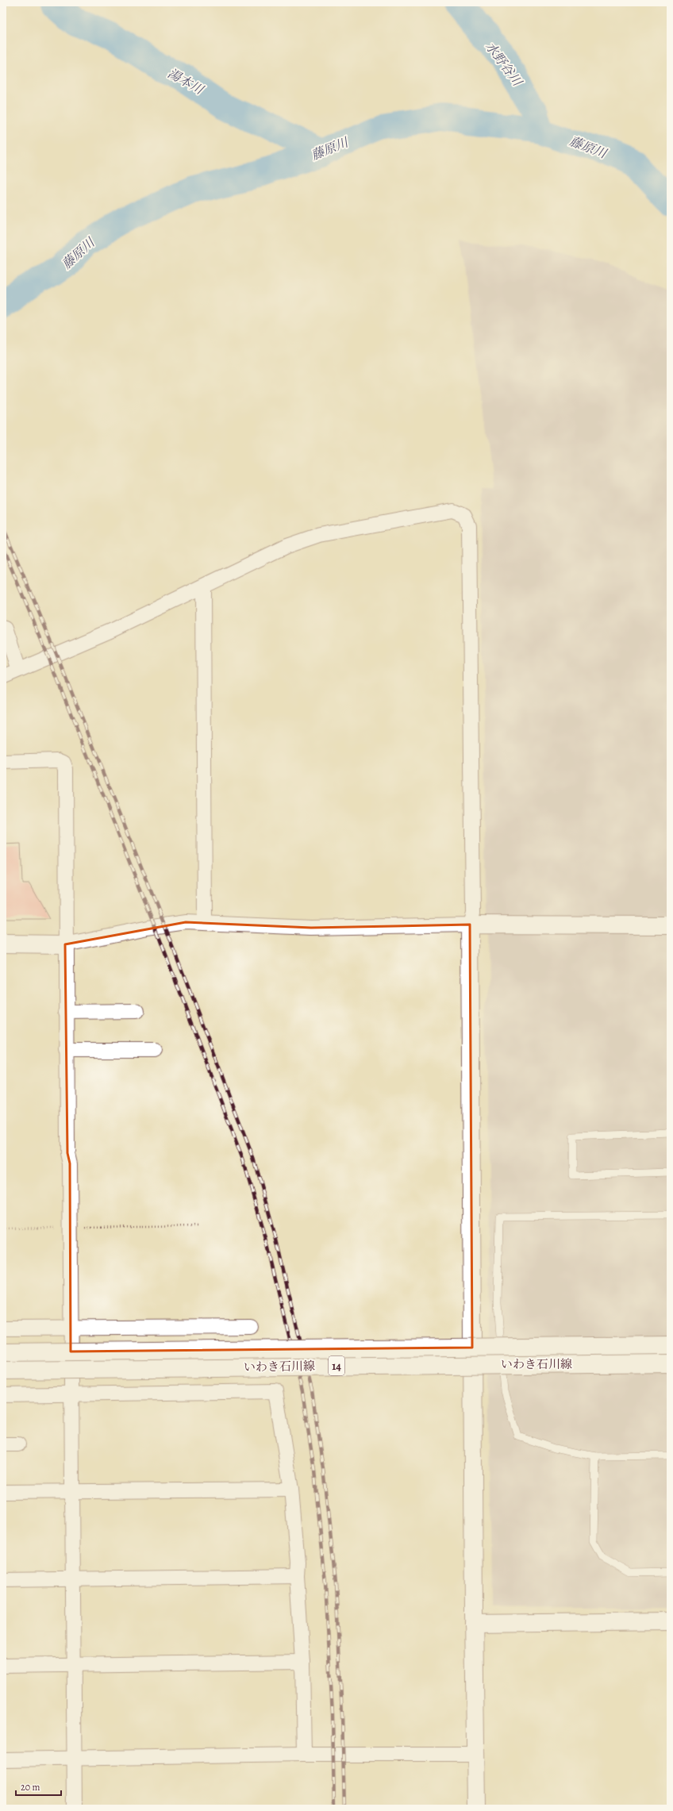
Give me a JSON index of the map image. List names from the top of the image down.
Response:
{
  "streets": {
    "street": ["いわき石川線", "14"]
  },
  "water": ["水野谷川", "湯本川", "藤原川"],
  "scale_bar": "20 m"
}
